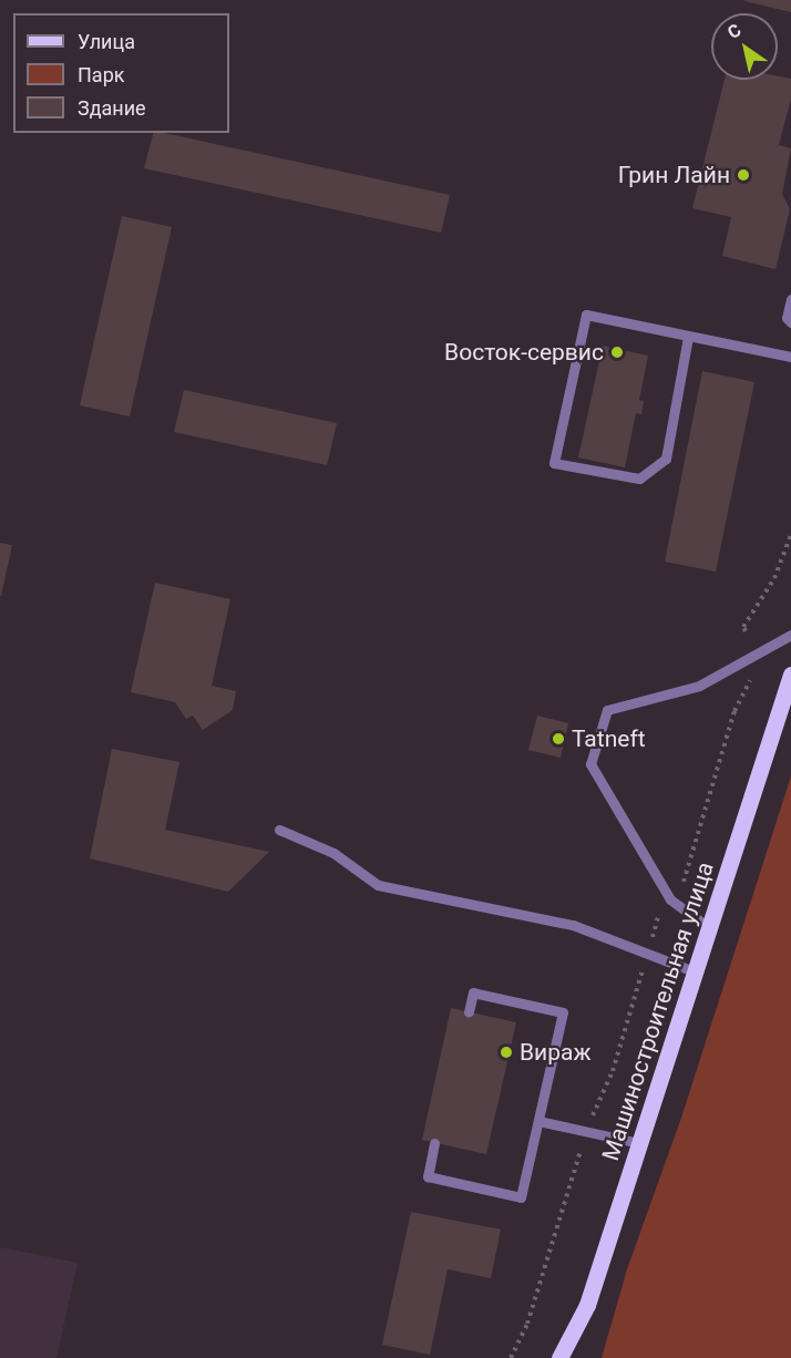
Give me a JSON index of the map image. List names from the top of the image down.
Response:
{
  "streets": {
    "main road": ["Машиностроительная улица"]
  },
  "places": [
    "Грин Лайн",
    "Восток-сервис",
    "Tatneft",
    "Вираж"
  ],
  "legend": ["Улица", "Парк", "Здание"],
  "north": "top left"
}
